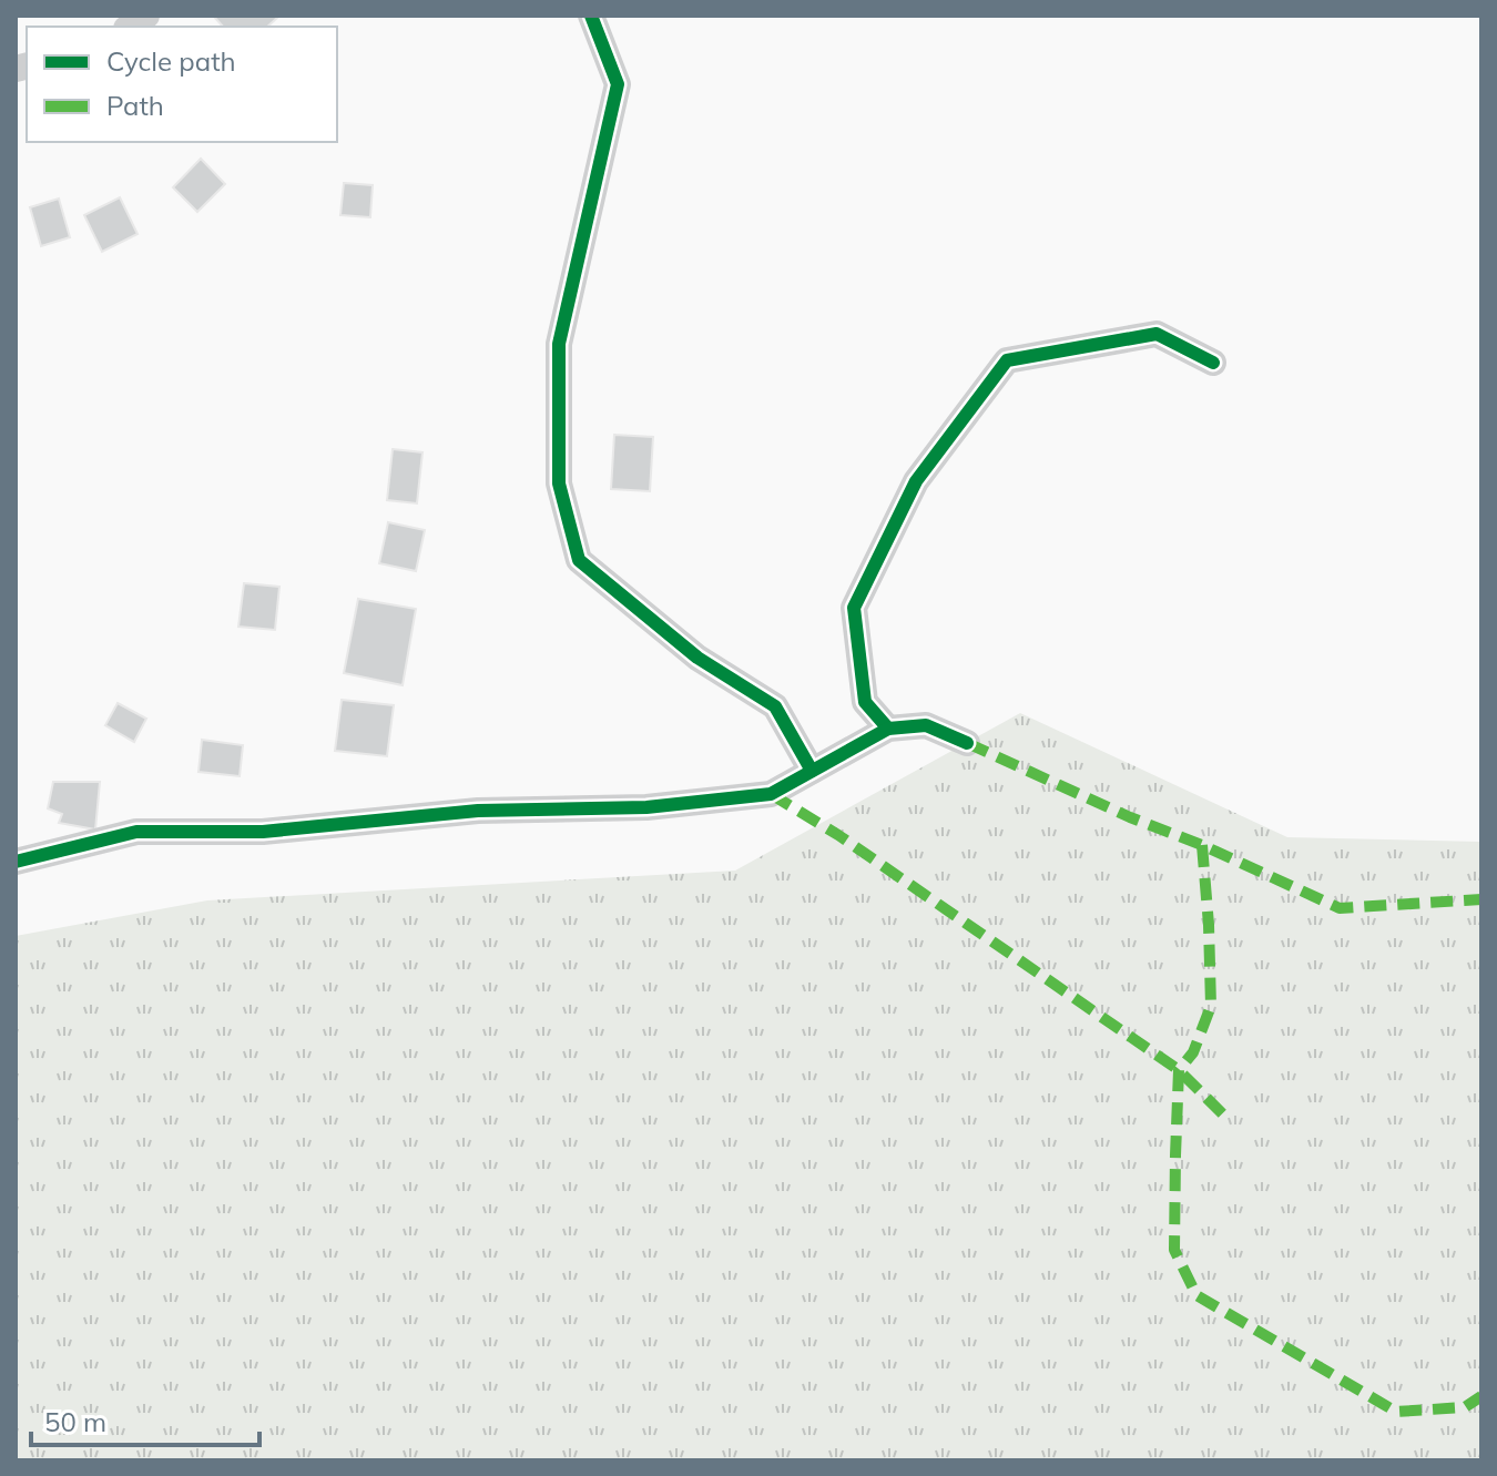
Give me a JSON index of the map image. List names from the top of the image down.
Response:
{
  "legend": ["Cycle path", "Path"],
  "scale_bar": "50 m"
}
